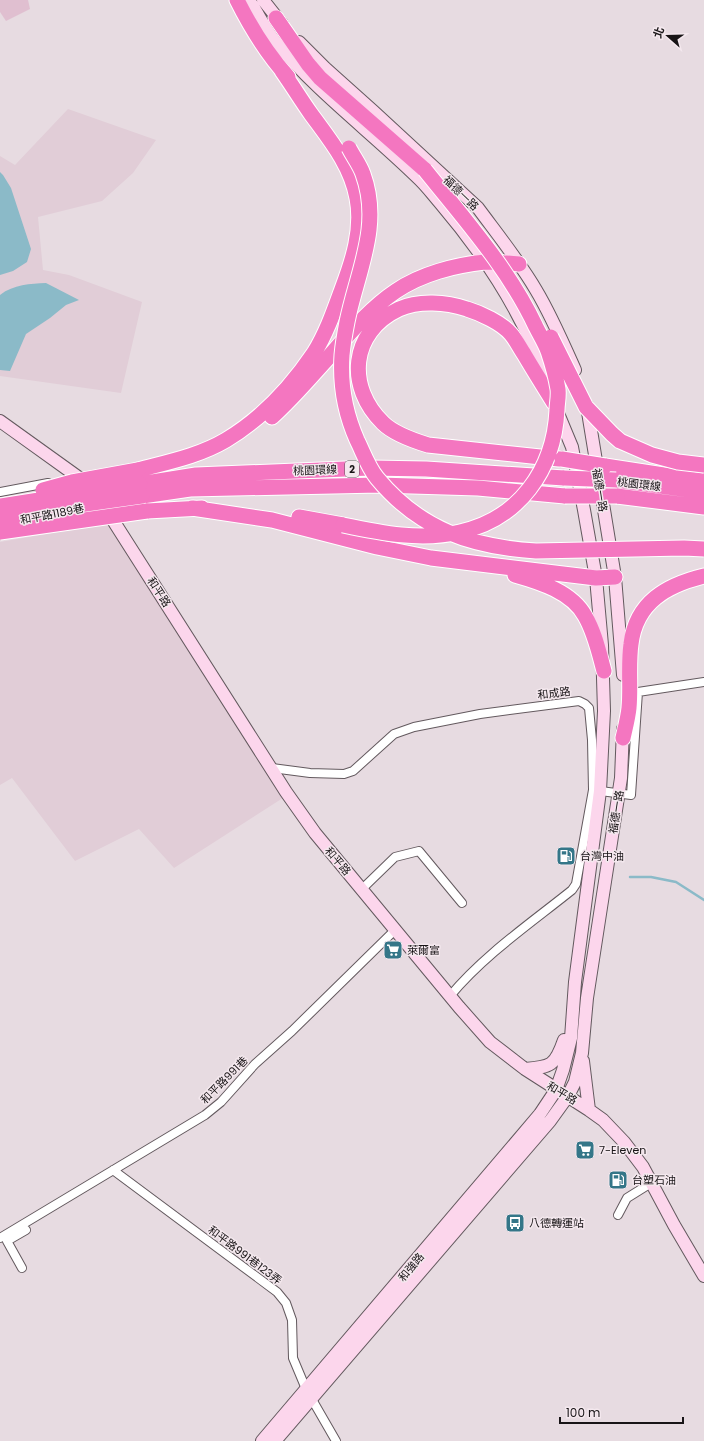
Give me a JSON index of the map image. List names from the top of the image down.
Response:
{
  "streets": {
    "highway": ["2", "桃園環線"],
    "main road": ["福德一路", "和平路", "和強路"],
    "street": [
      "和平路1189巷",
      "和成路",
      "和平路991巷",
      "和平路991巷123弄"
    ]
  },
  "crossings": [
    ["福德一路", "和平路"],
    ["福德一路", "和成路"],
    ["福德一路", "和強路"],
    ["和平路1189巷", "和平路"],
    ["和平路", "和成路"],
    ["和平路", "和平路991巷"],
    ["和平路", "和強路"],
    ["和平路991巷", "和平路991巷123弄"],
    ["和平路991巷123弄", "和強路"]
  ],
  "places": {
    "fuel station": ["台灣中油", "台塑石油"],
    "supermarket": ["萊爾富", "7-Eleven"],
    "bus stop": ["八德轉運站"]
  },
  "scale_bar": "100 m",
  "north": "left"
}
